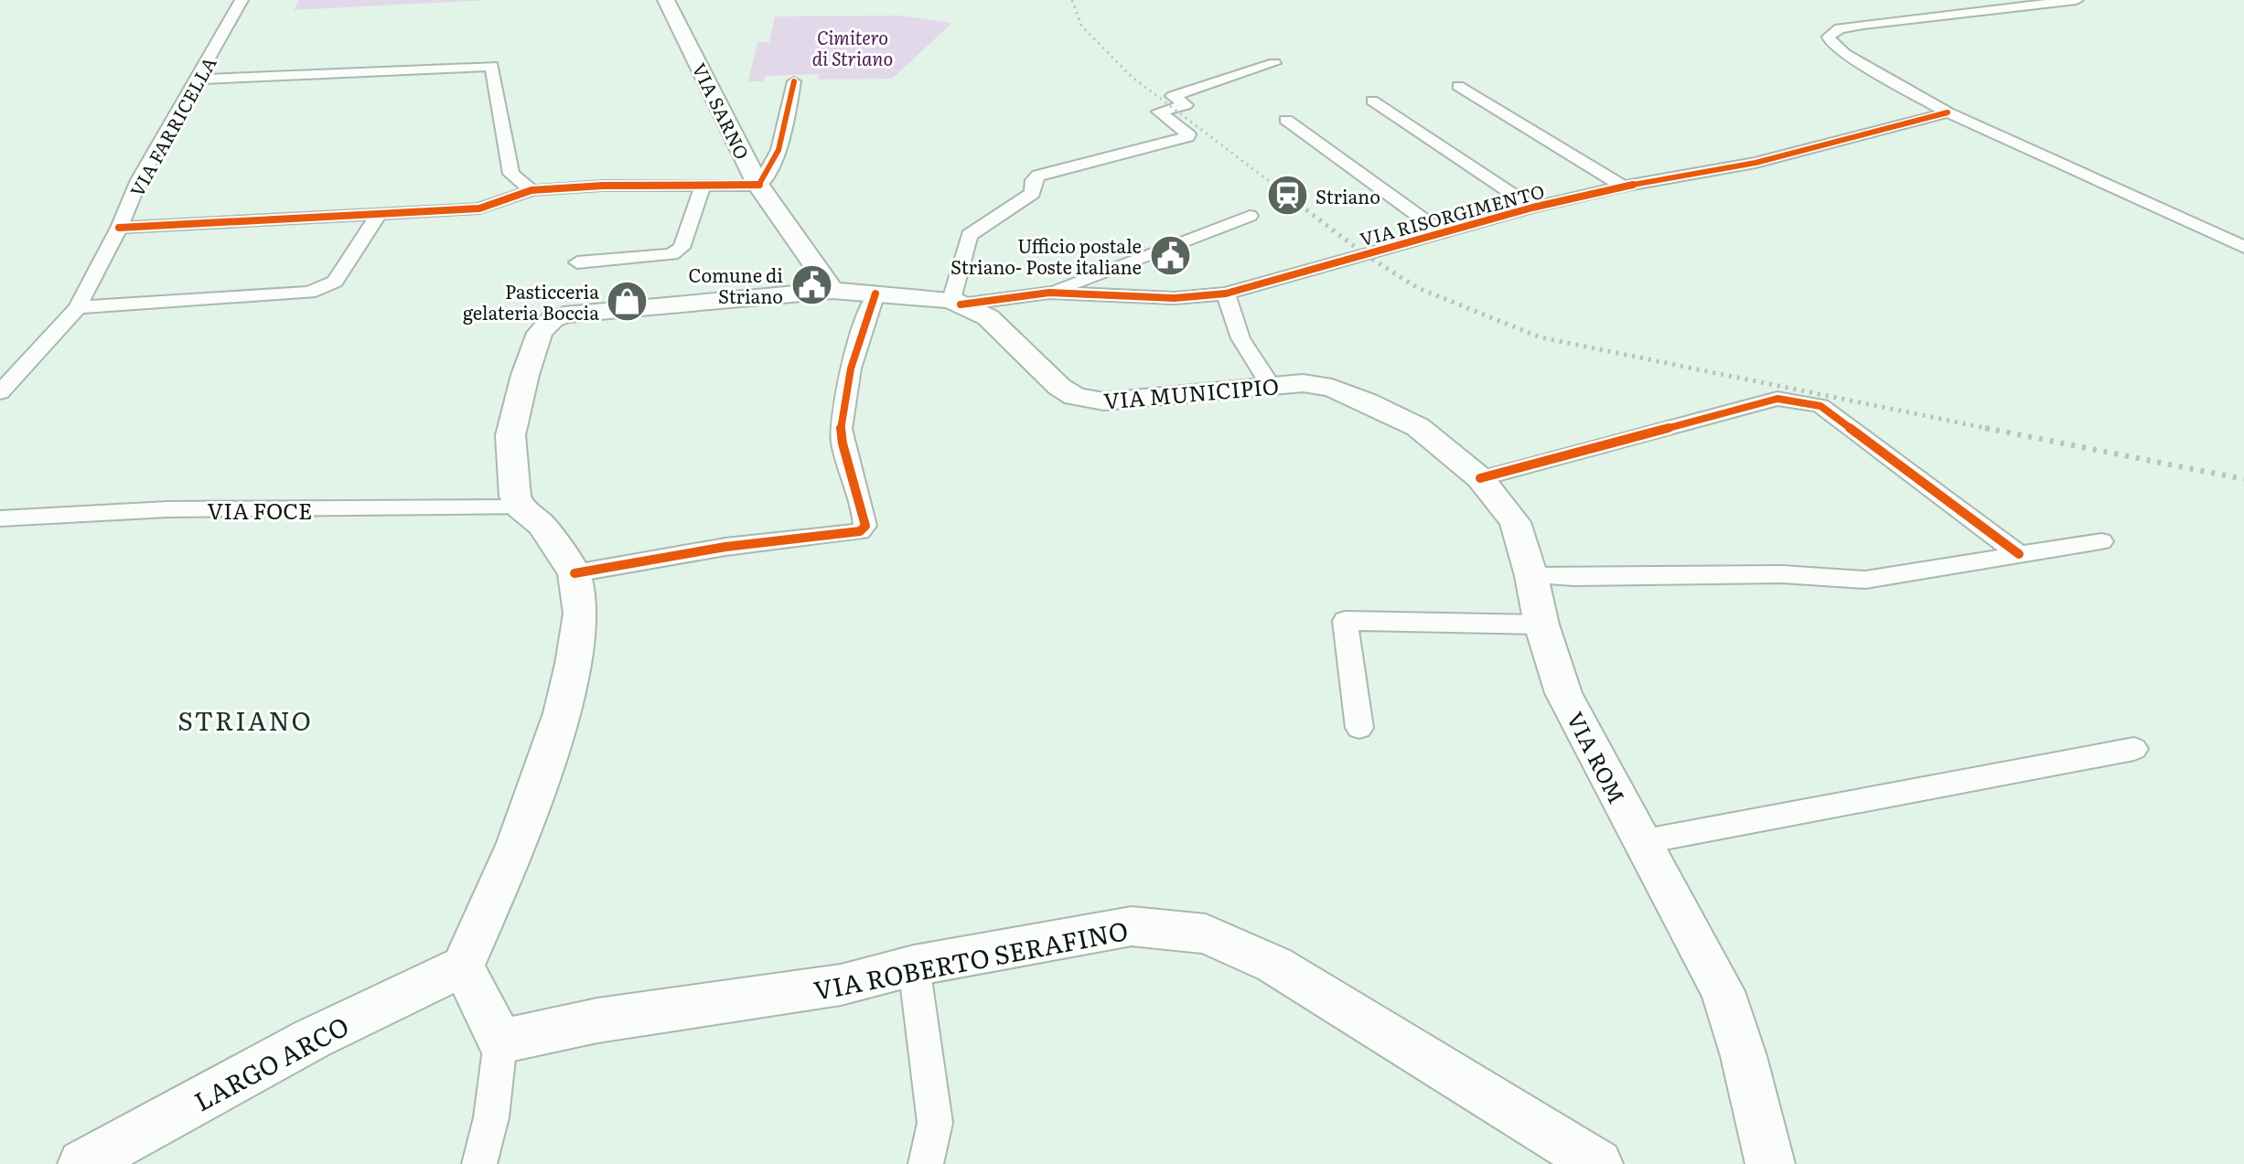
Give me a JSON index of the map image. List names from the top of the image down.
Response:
{
  "streets": {
    "main road": [
      "VIA SARNO",
      "VIA RISORGIMENTO",
      "VIA MUNICIPIO",
      "VIA ROM",
      "VIA ROBERTO SERAFINO",
      "LARGO ARCO"
    ],
    "street": ["VIA FARRICELLA", "VIA FOCE"]
  },
  "crossings": [
    ["VIA SARNO", "VIA RISORGIMENTO"],
    ["VIA RISORGIMENTO", "VIA MUNICIPIO"],
    ["VIA RISORGIMENTO", "VIA FOCE"],
    ["VIA MUNICIPIO", "VIA ROM"]
  ],
  "districts": ["STRIANO"],
  "parks": ["Cimitero di Striano"],
  "places": {
    "station": ["Striano"],
    "public building": ["Ufficio postale Striano- Poste italiane", "Comune di Striano"],
    "shop": ["Pasticceria gelateria Boccia"]
  }
}
